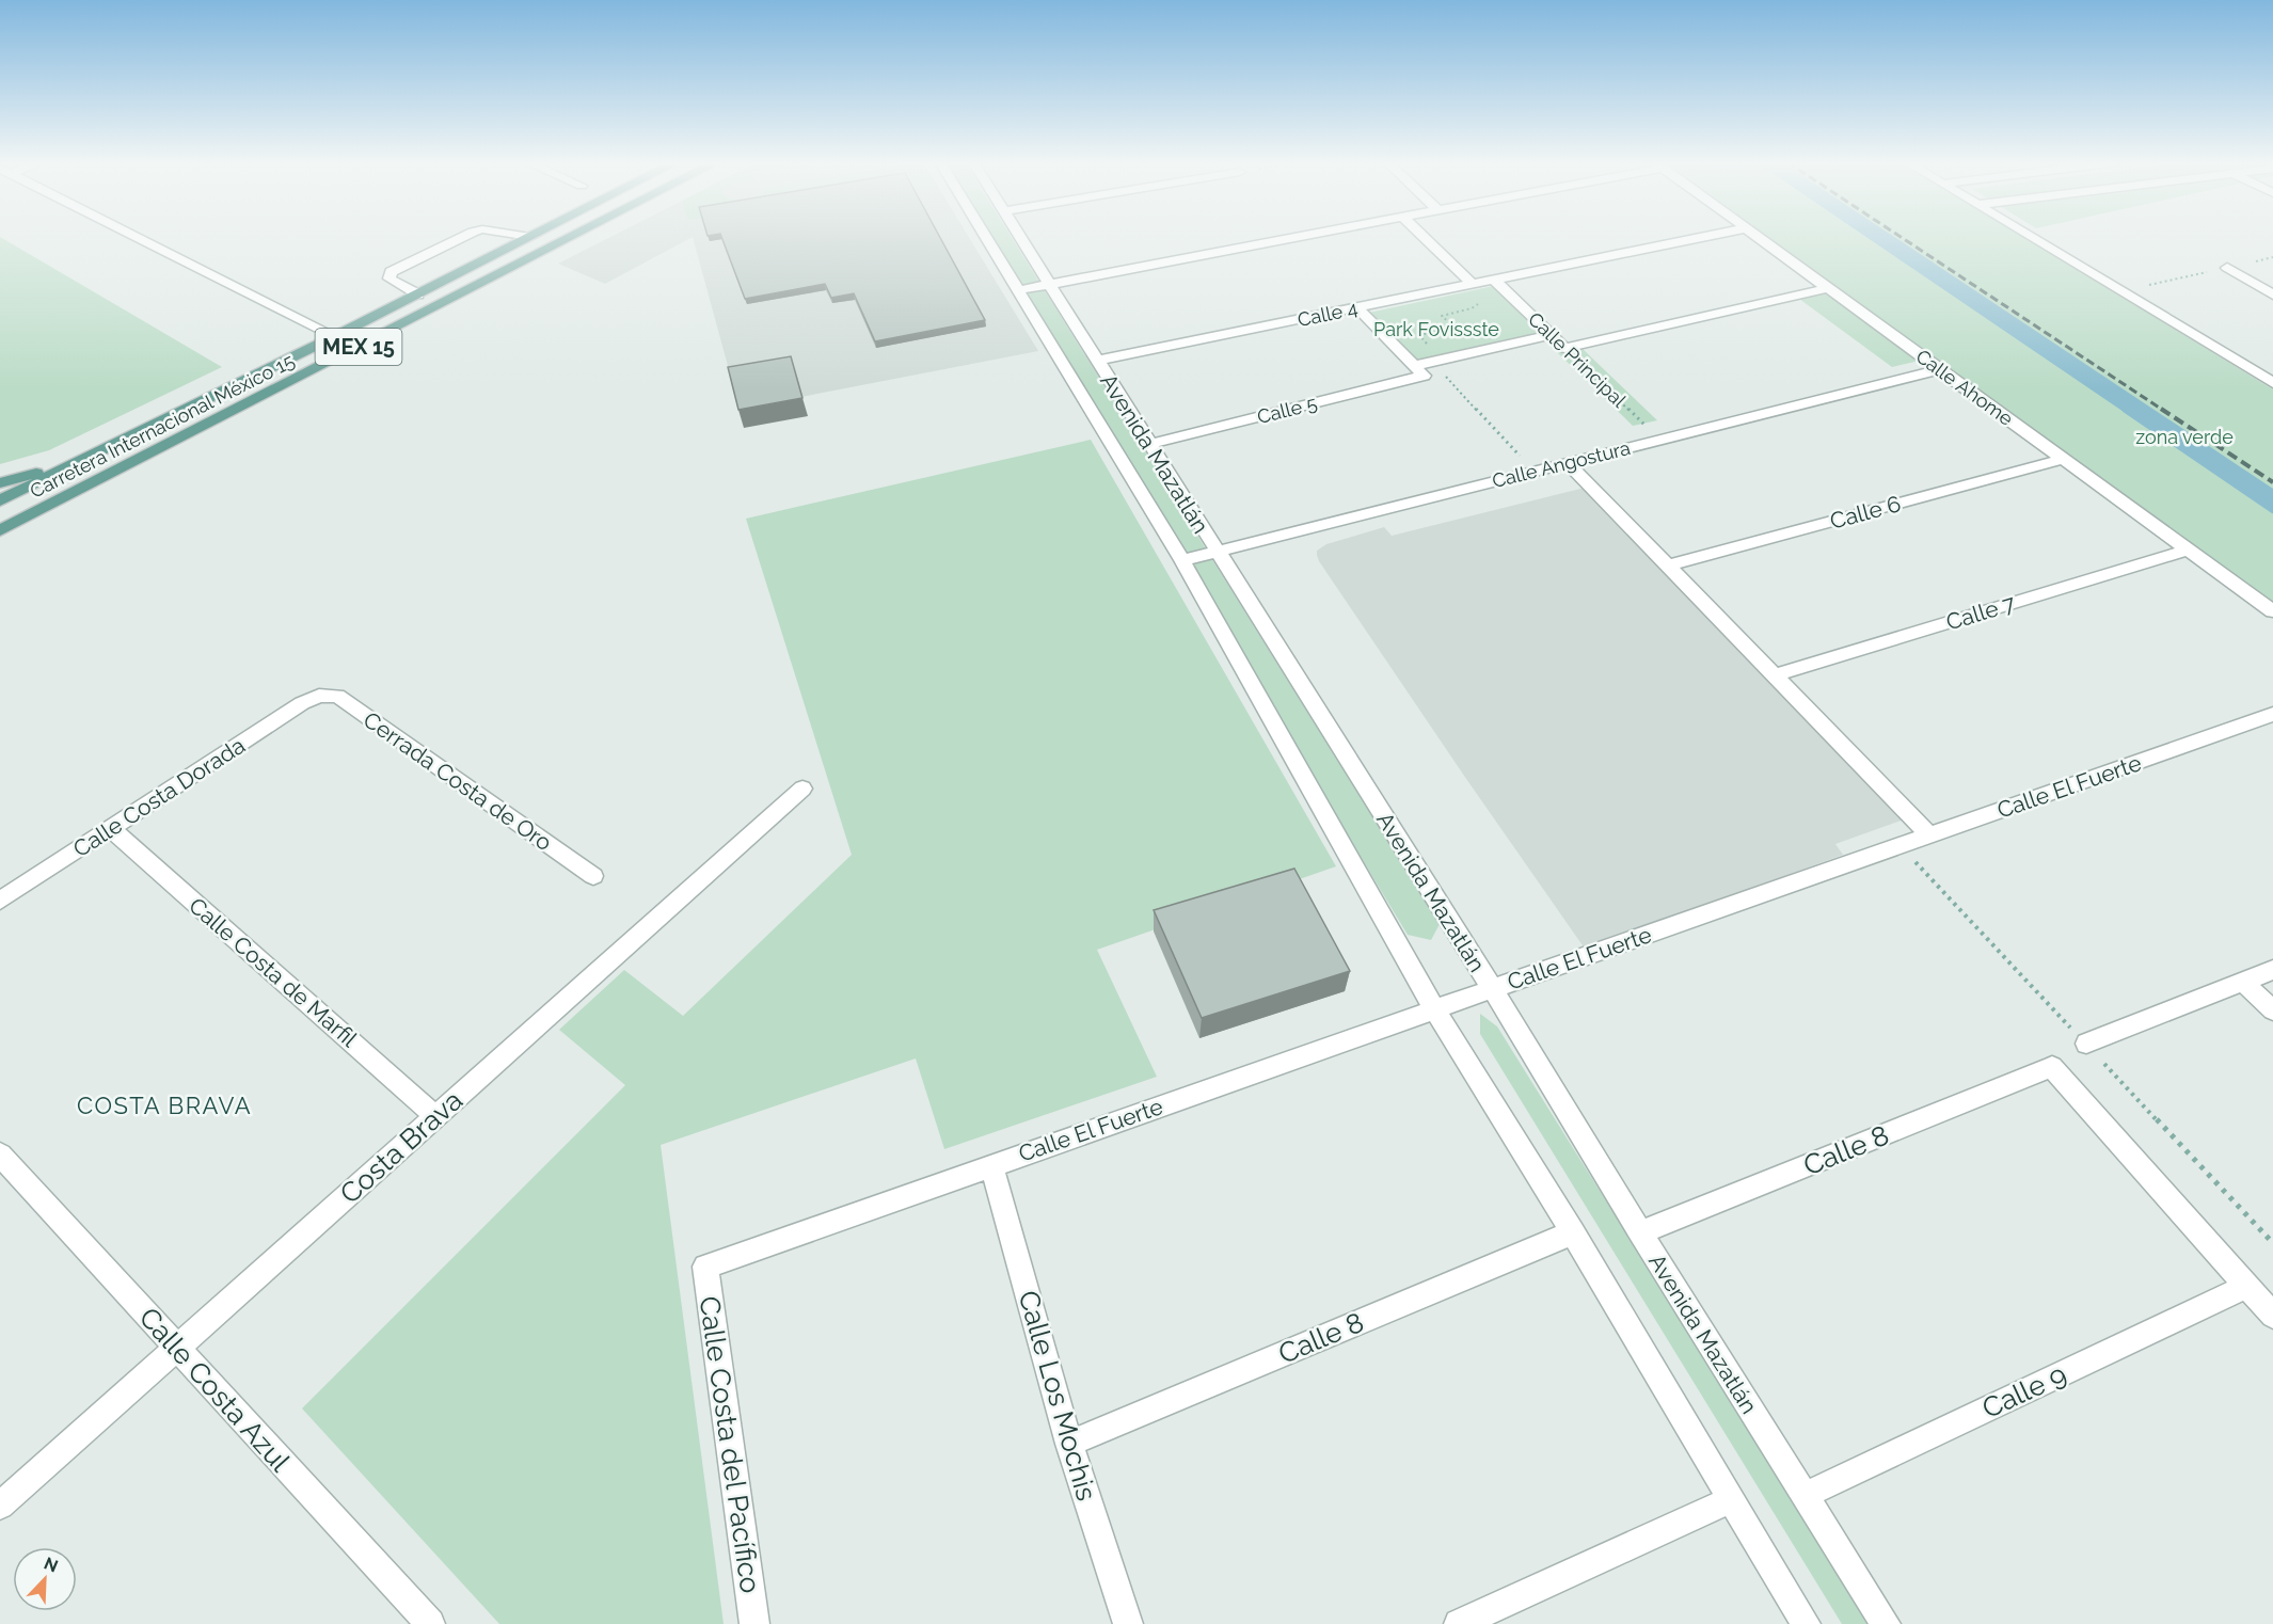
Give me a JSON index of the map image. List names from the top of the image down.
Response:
{
  "streets": {
    "main road": ["MEX 15", "Carretera Internacional México 15"],
    "street": [
      "Calle 4",
      "Calle Principal",
      "Calle Ahome",
      "Calle 5",
      "Avenida Mazatlán",
      "Calle Angostura",
      "Calle 6",
      "Calle 7",
      "Cerrada Costa de Oro",
      "Calle El Fuerte",
      "Calle Costa Dorada",
      "Calle Costa de Marfil",
      "Costa Brava",
      "Calle 8",
      "Calle Costa Azul",
      "Calle 9",
      "Calle Los Mochis",
      "Calle Costa del Pacífico"
    ]
  },
  "crossings": [
    ["Calle 4", "Calle Principal"],
    ["Calle 4", "Avenida Mazatlán"],
    ["Calle Principal", "Calle 5"],
    ["Calle Principal", "Calle Angostura"],
    ["Calle Ahome", "Calle Angostura"],
    ["Calle Ahome", "Calle 6"],
    ["Calle Ahome", "Calle 7"],
    ["Calle 5", "Avenida Mazatlán"],
    ["Avenida Mazatlán", "Calle Angostura"],
    ["Avenida Mazatlán", "Calle El Fuerte"],
    ["Avenida Mazatlán", "Calle 8"],
    ["Avenida Mazatlán", "Calle 9"],
    ["Cerrada Costa de Oro", "Calle Costa Dorada"],
    ["Calle El Fuerte", "Calle Los Mochis"],
    ["Calle El Fuerte", "Calle Costa del Pacífico"],
    ["Calle Costa Dorada", "Calle Costa de Marfil"],
    ["Calle Costa de Marfil", "Costa Brava"],
    ["Costa Brava", "Calle Costa Azul"],
    ["Calle 8", "Calle 9"],
    ["Calle 8", "Calle Los Mochis"]
  ],
  "districts": ["COSTA BRAVA"],
  "parks": ["Park Fovissste", "zona verde"],
  "north": "top right"
}
